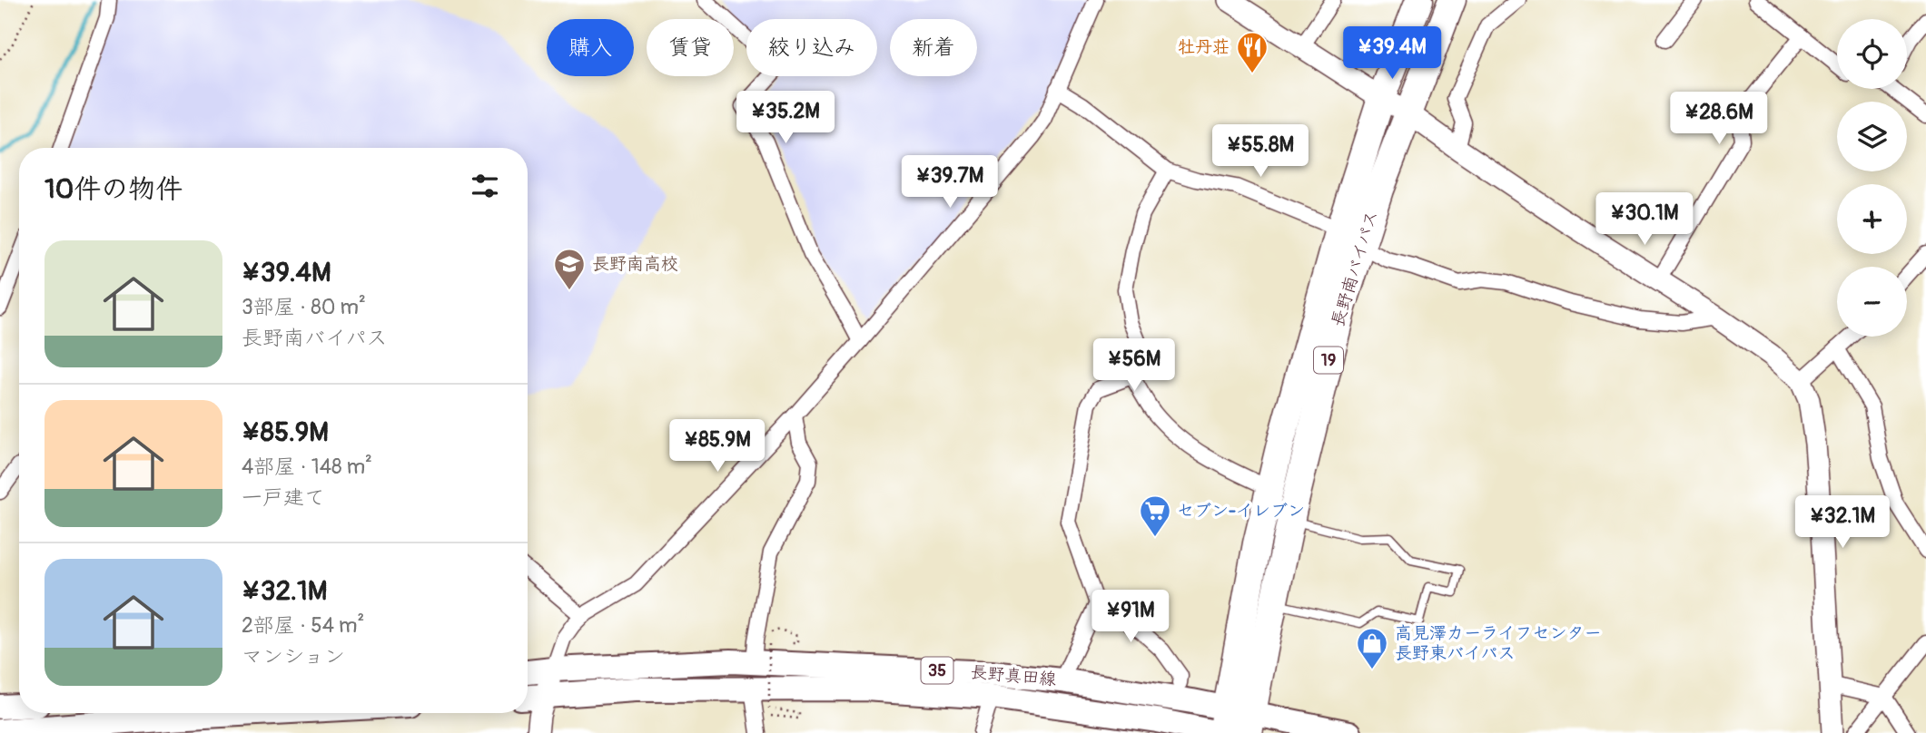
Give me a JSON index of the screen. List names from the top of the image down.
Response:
{
  "streets": {
    "highway": ["長野南バイパス", "19"],
    "main road": ["35", "長野真田線"]
  },
  "crossings": [
    ["長野南バイパス", "長野真田線"]
  ],
  "places": {
    "restaurant": ["牡丹荘"],
    "school or university": ["長野南高校"],
    "supermarket": ["セブン-イレブン"],
    "shop": ["高見澤カーライフセンター 長野東バイパス"]
  },
  "page": {
    "map_buttons": ["+", "−"],
    "chip": [
      "購入",
      "賃貸",
      "絞り込み",
      "新着"
    ],
    "price": [
      "¥39.4M",
      "¥35.2M",
      "¥28.6M",
      "¥55.8M",
      "¥39.7M",
      "¥30.1M",
      "¥56M",
      "¥85.9M",
      "¥32.1M",
      "¥91M"
    ],
    "heading": "10件の物件",
    "list": [
      {
        "name": "¥39.4M",
        "note": "3部屋 · 80 m² · 長野南バイパス"
      },
      {
        "name": "¥85.9M",
        "note": "4部屋 · 148 m² · 一戸建て"
      },
      {
        "name": "¥32.1M",
        "note": "2部屋 · 54 m² · マンション"
      }
    ]
  }
}
